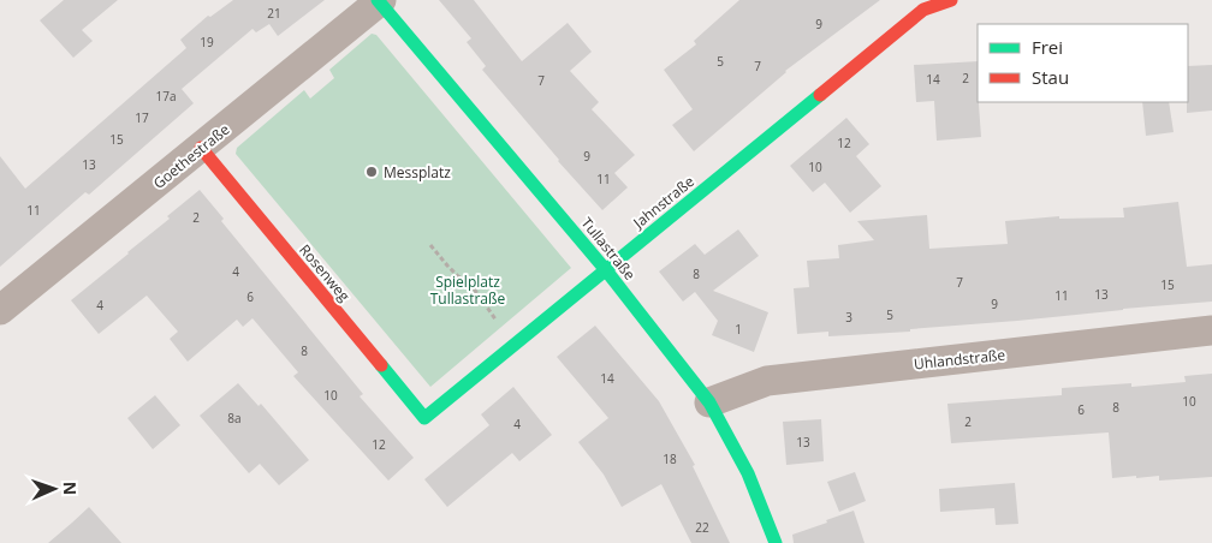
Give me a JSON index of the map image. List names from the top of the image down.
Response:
{
  "streets": {
    "street": [
      "Goethestraße",
      "Jahnstraße",
      "Tullastraße",
      "Rosenweg",
      "Uhlandstraße"
    ]
  },
  "crossings": [
    ["Goethestraße", "Tullastraße"],
    ["Goethestraße", "Rosenweg"],
    ["Jahnstraße", "Tullastraße"],
    ["Jahnstraße", "Rosenweg"],
    ["Tullastraße", "Uhlandstraße"]
  ],
  "parks": ["Spielplatz Tullastraße"],
  "places": ["Messplatz"],
  "house_numbers": [
    "21",
    "9",
    "19",
    "5",
    "7",
    "2",
    "14",
    "7",
    "17a",
    "17",
    "15",
    "12",
    "9",
    "13",
    "10",
    "11",
    "11",
    "2",
    "4",
    "8",
    "7",
    "15",
    "13",
    "11",
    "6",
    "9",
    "4",
    "5",
    "3",
    "1",
    "8",
    "14",
    "10",
    "10",
    "8",
    "6",
    "8a",
    "2",
    "4",
    "13",
    "12",
    "18",
    "22"
  ],
  "legend": ["Frei", "Stau"],
  "north": "right"
}
